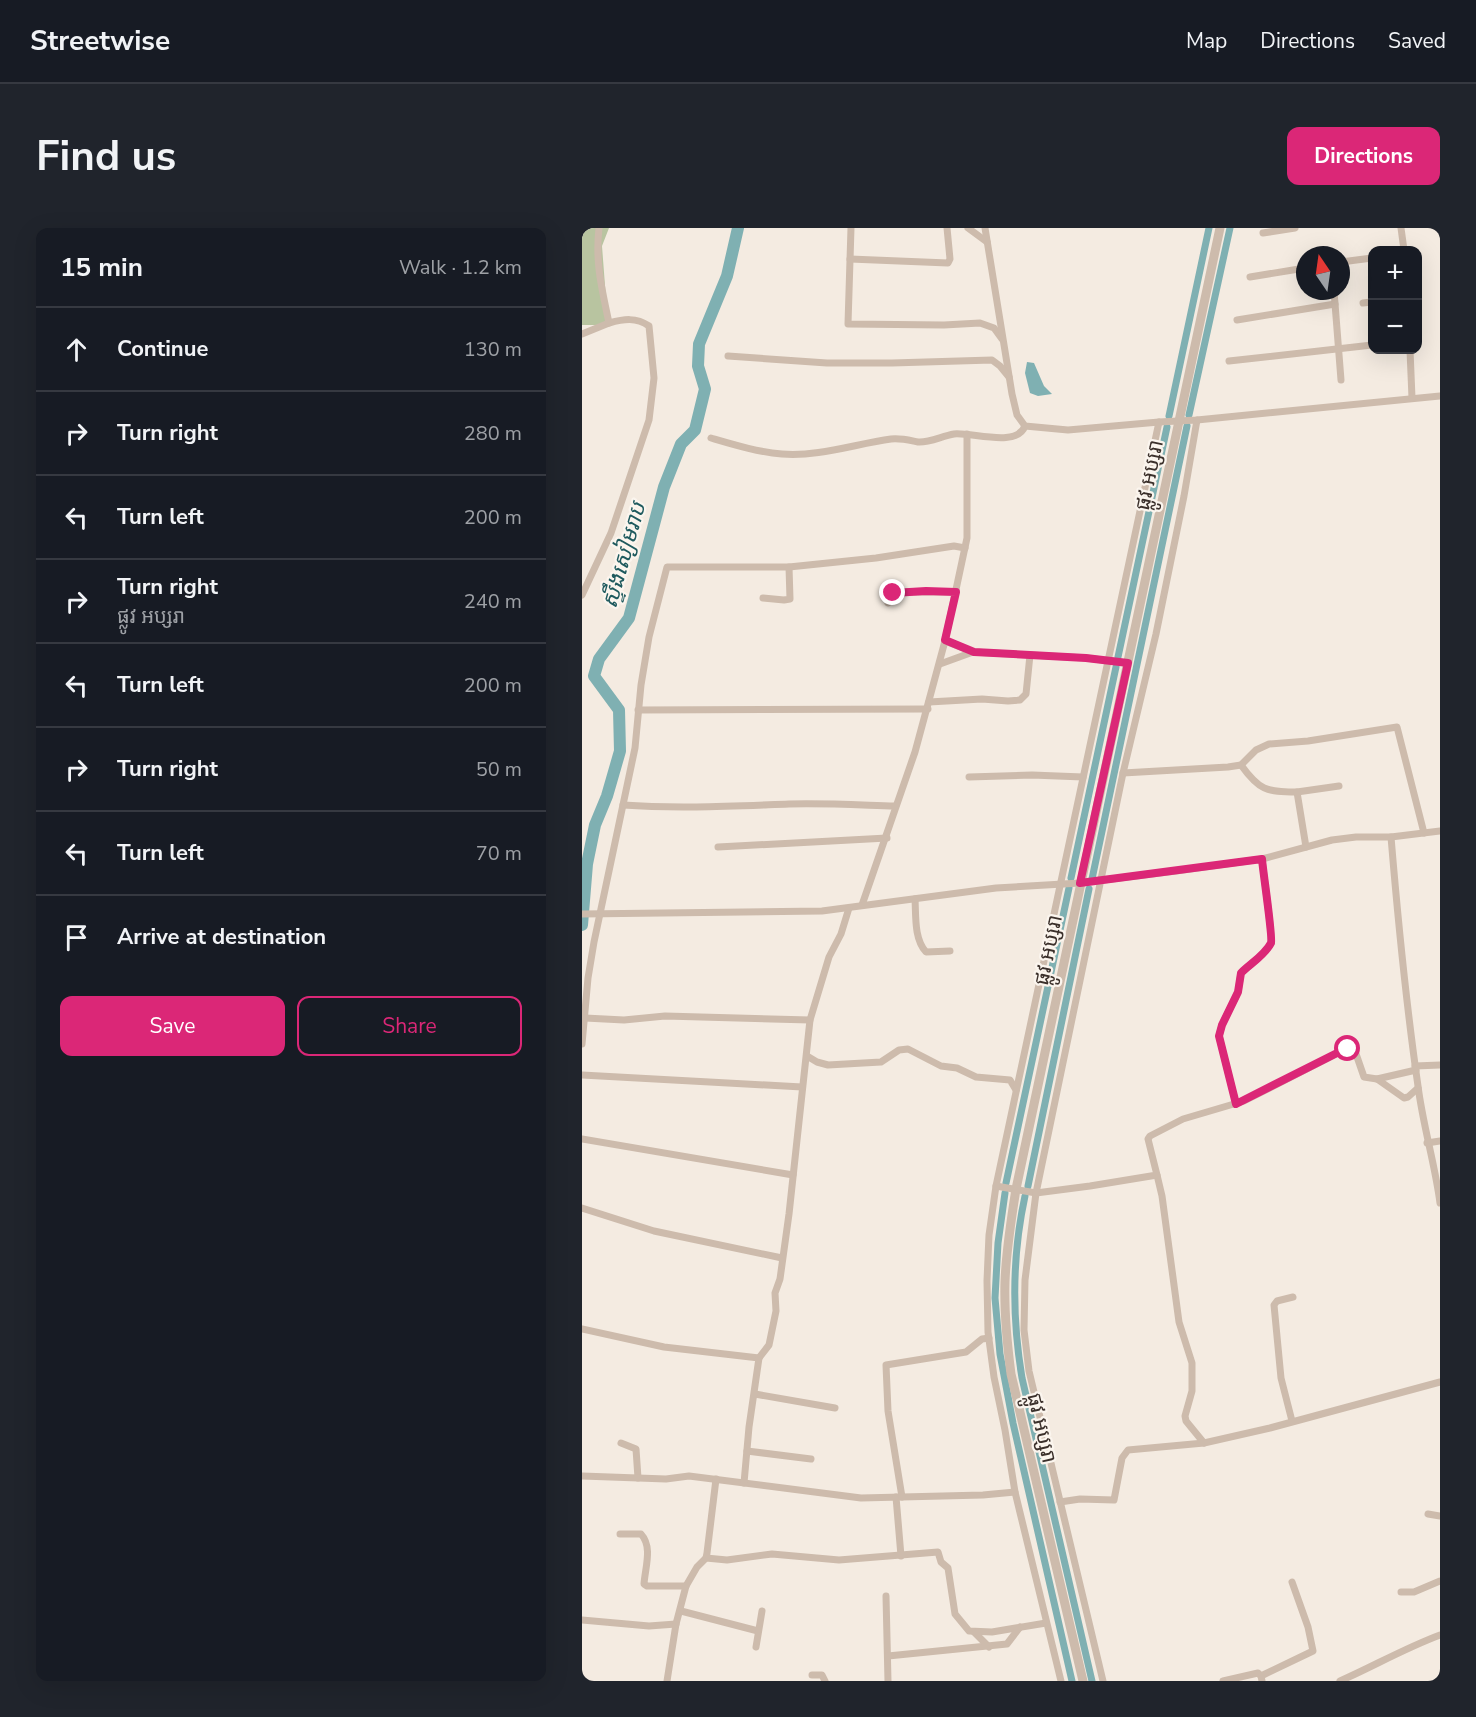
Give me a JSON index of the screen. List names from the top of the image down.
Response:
{
  "streets": {
    "street": ["ផ្លូវ អប្សរា"]
  },
  "water": ["ស្ទឹងសៀមរាប"],
  "north": "top",
  "page": {
    "header": "Streetwise",
    "nav": ["Map", "Directions", "Saved"],
    "buttons": [
      "Directions",
      ["Save", "Share"]
    ],
    "title": "Find us",
    "heading": ["15 min", "Walk · 1.2 km"],
    "map_buttons": ["+", "−"],
    "list": [
      ["Continue", "130 m"],
      ["Turn right", "280 m"],
      ["Turn left", "200 m"],
      ["Turn right", "ផ្លូវ អប្សរា", "240 m"],
      ["Turn left", "200 m"],
      ["Turn right", "50 m"],
      ["Turn left", "70 m"],
      "Arrive at destination"
    ]
  }
}
